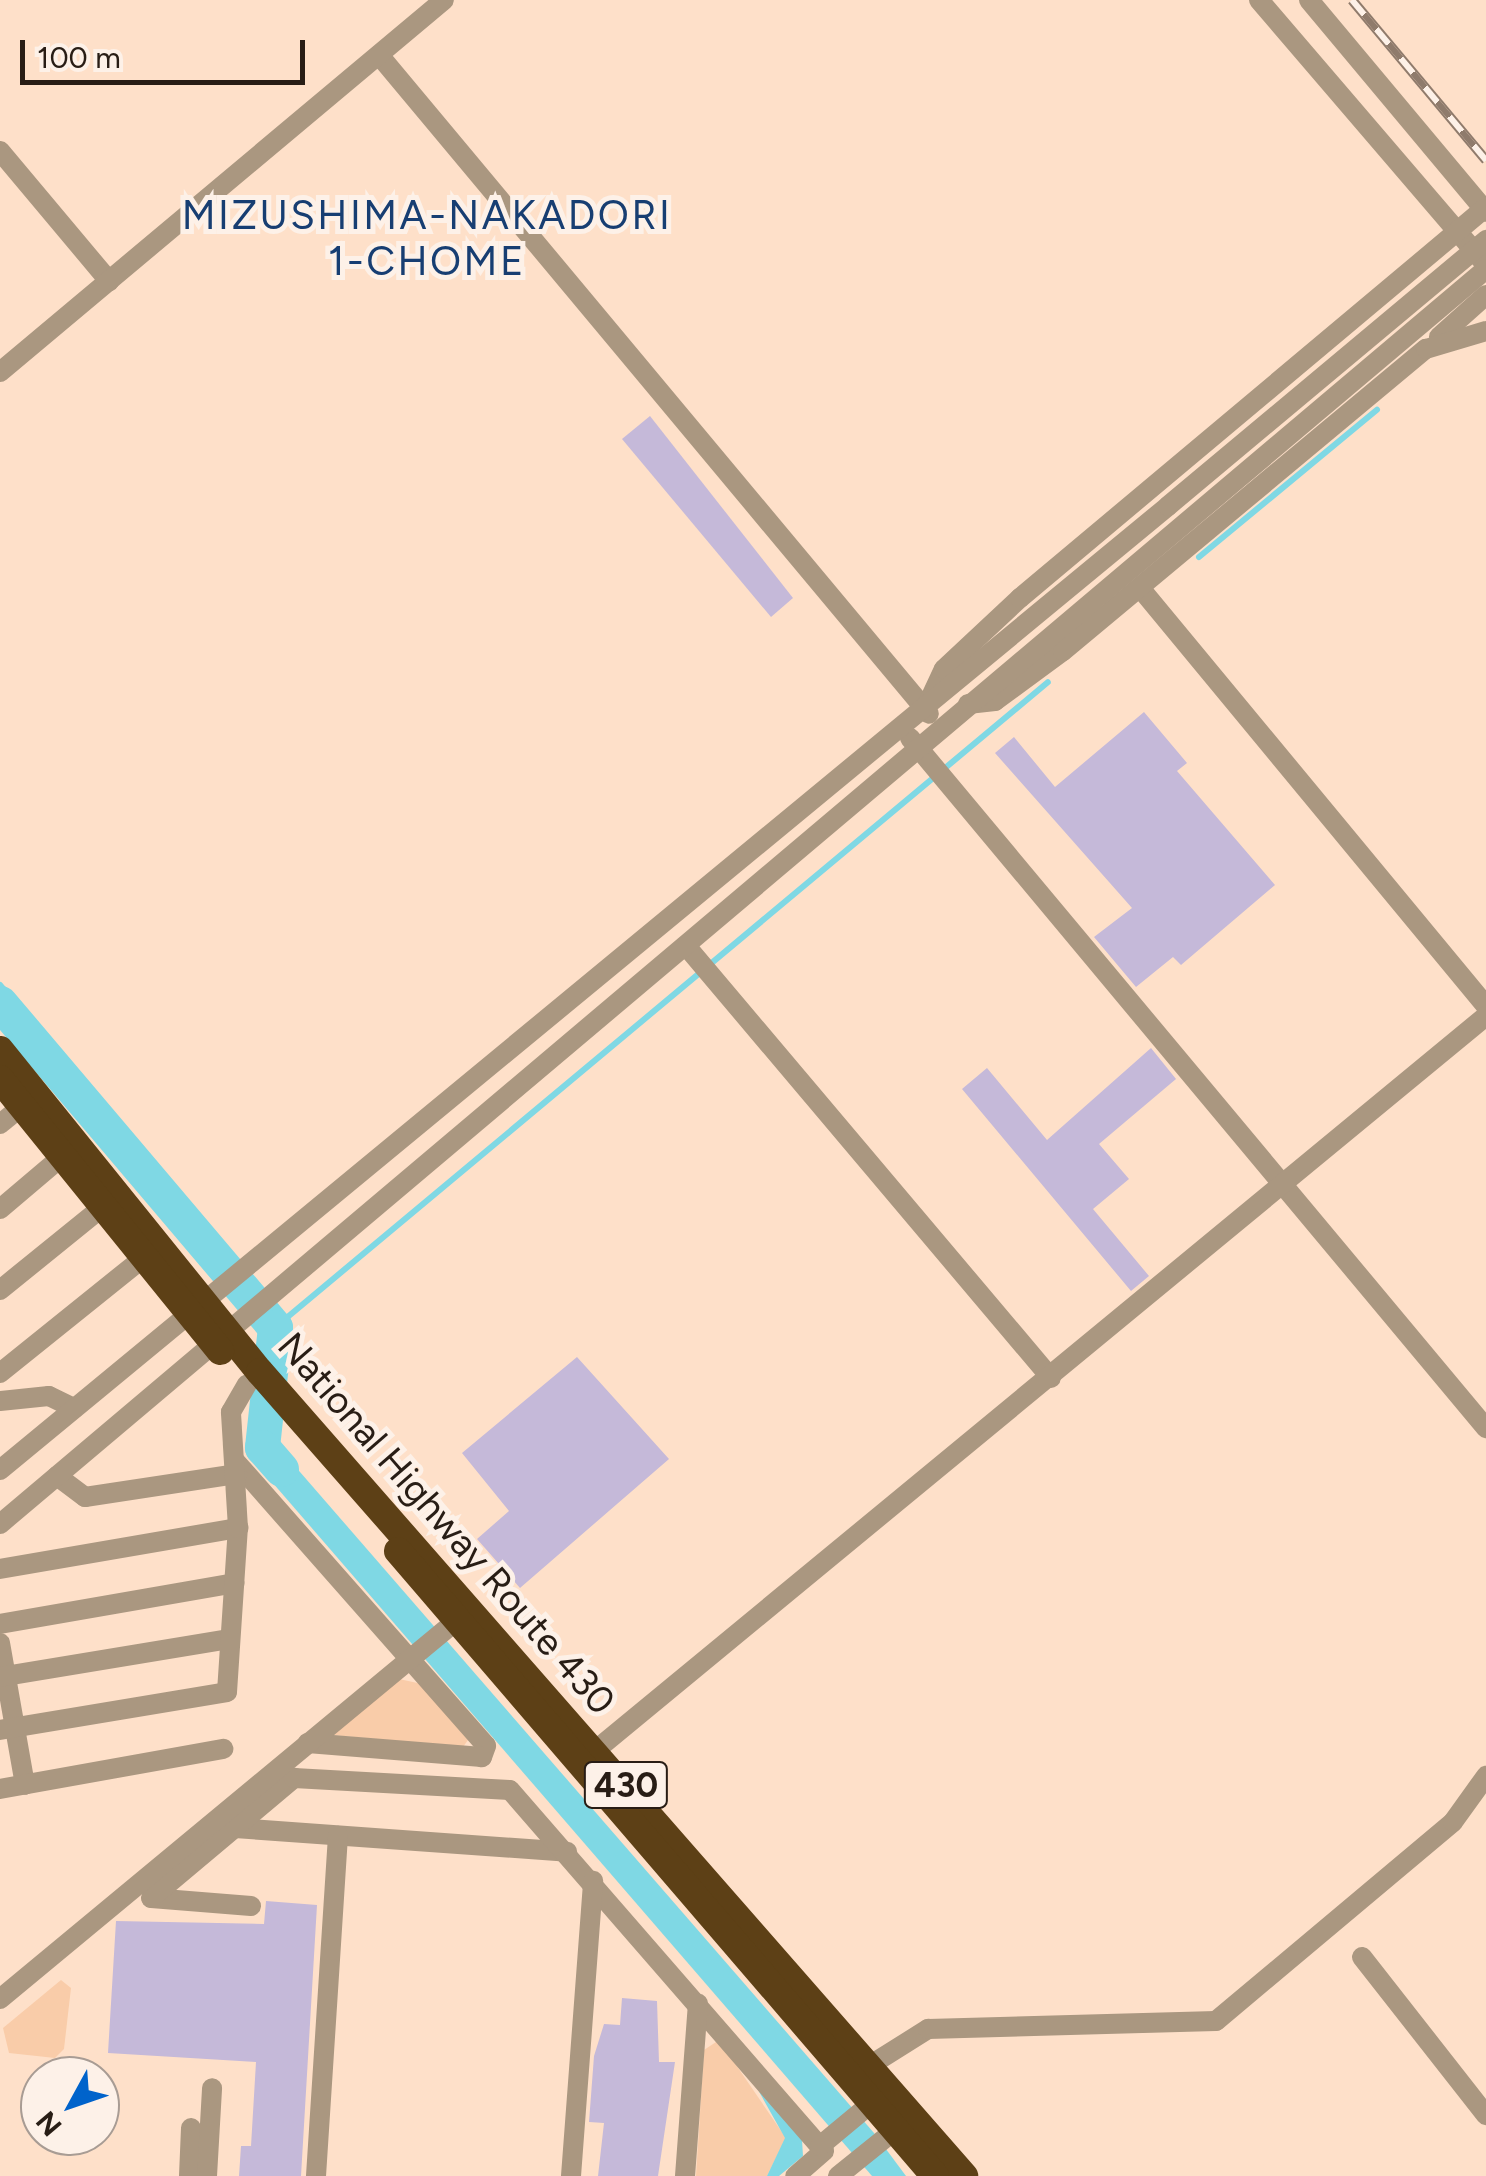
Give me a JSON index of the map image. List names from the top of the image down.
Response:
{
  "streets": {
    "highway": ["National Highway Route 430", "430"]
  },
  "districts": ["MIZUSHIMA-NAKADORI 1-CHOME"],
  "scale_bar": "100 m",
  "north": "bottom left"
}
